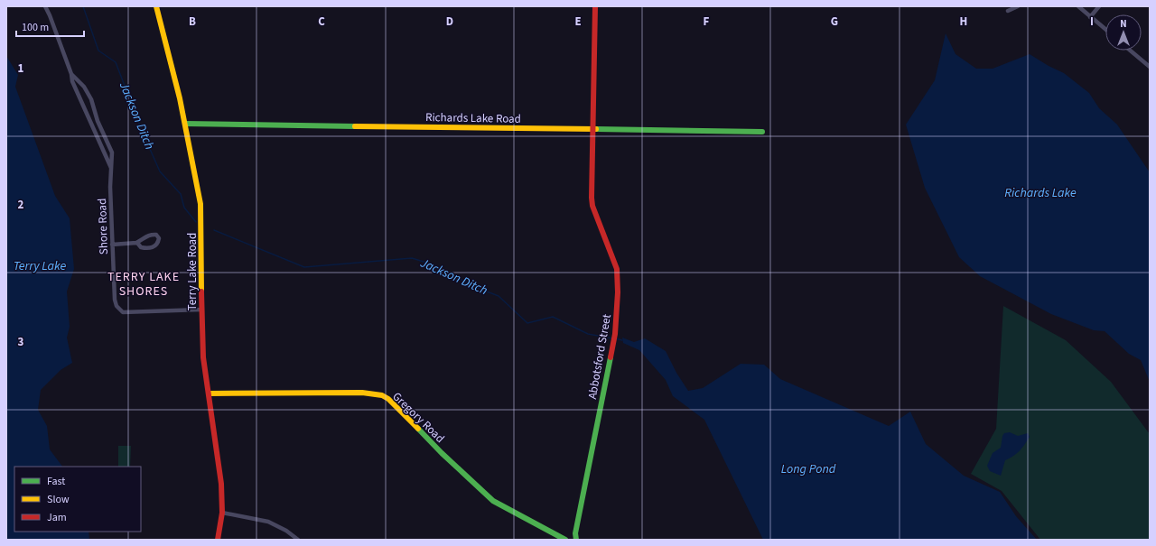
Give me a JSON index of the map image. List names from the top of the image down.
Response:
{
  "streets": {
    "street": [
      "Richards Lake Road",
      "Shore Road",
      "Terry Lake Road",
      "Abbotsford Street",
      "Gregory Road"
    ]
  },
  "crossings": [
    ["Richards Lake Road", "Terry Lake Road"],
    ["Richards Lake Road", "Abbotsford Street"],
    ["Shore Road", "Terry Lake Road"],
    ["Terry Lake Road", "Gregory Road"]
  ],
  "districts": ["TERRY LAKE SHORES"],
  "water": [
    "Jackson Ditch",
    "Richards Lake",
    "Terry Lake",
    "Long Pond"
  ],
  "legend": ["Fast", "Slow", "Jam"],
  "scale_bar": "100 m",
  "north": "top",
  "grid": {
    "columns": [
      "B",
      "C",
      "D",
      "E",
      "F",
      "G",
      "H",
      "I"
    ],
    "rows": ["1", "2", "3"]
  }
}
